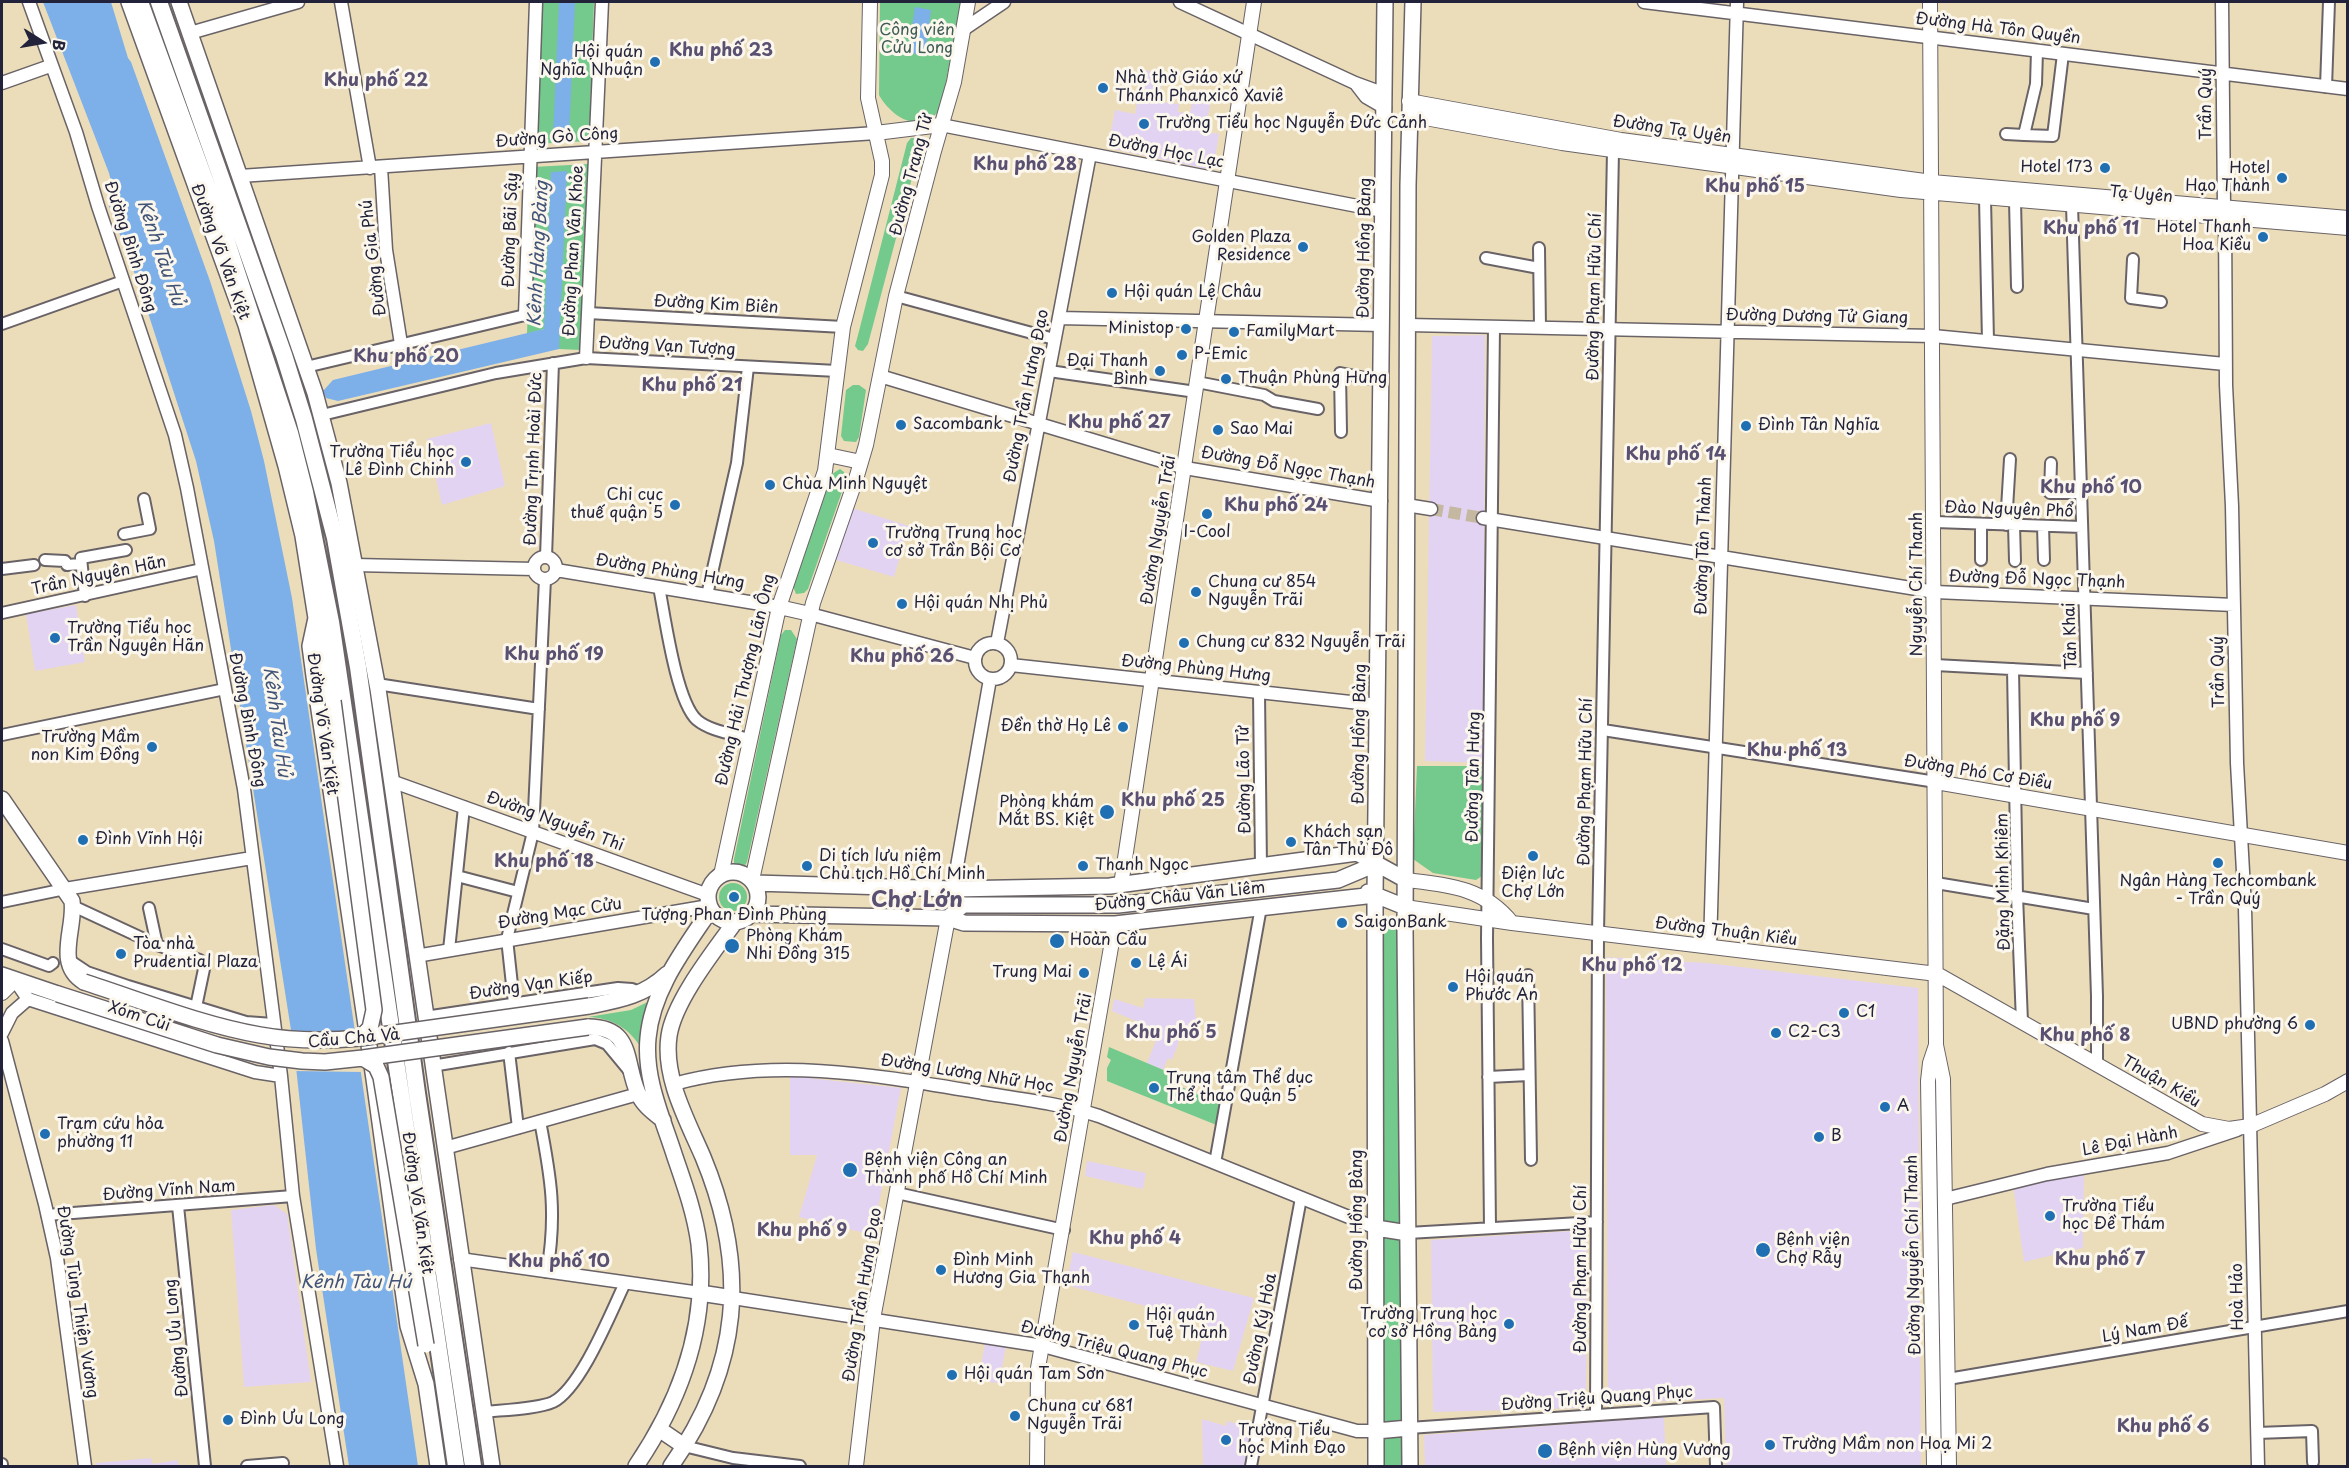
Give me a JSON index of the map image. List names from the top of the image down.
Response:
{
  "streets": {
    "highway": ["Đường Võ Văn Kiệt"],
    "main road": [
      "Đường Tạ Uyên",
      "Đường Trang Tử",
      "Tạ Uyên",
      "Đường Hồng Bàng",
      "Đường Trần Hưng Đạo",
      "Đường Nguyễn Trãi",
      "Nguyễn Chí Thanh",
      "Đường Hải Thượng Lãn Ông",
      "Đường Phó Cơ Điều",
      "Đường Châu Văn Liêm",
      "Đường Thuận Kiều",
      "Cầu Chà Và",
      "Thuận Kiều",
      "Lê Đại Hành",
      "Đường Nguyễn Chí Thanh"
    ],
    "street": [
      "Đường Hà Tôn Quyền",
      "Trần Quý",
      "Đường Gò Công",
      "Đường Học Lạc",
      "Đường Bãi Sậy",
      "Đường Bình Đông",
      "Đường Phan Văn Khỏe",
      "Đường Gia Phú",
      "Đường Phạm Hữu Chí",
      "Đường Kim Biên",
      "Đường Dương Tử Giang",
      "Đường Vạn Tượng",
      "Đường Trịnh Hoài Đức",
      "Đường Đỗ Ngọc Thạnh",
      "Đào Nguyên Phổ",
      "Đường Tân Thành",
      "Đường Phùng Hưng",
      "Trần Nguyên Hãn",
      "Tân Khai",
      "Đường Tân Hưng",
      "Đường Lão Tử",
      "Đường Nguyễn Thi",
      "Đặng Minh Khiêm",
      "Đường Mạc Cửu",
      "Đường Vạn Kiếp",
      "Xóm Củi",
      "Đường Lương Nhữ Học",
      "Đường Vĩnh Nam",
      "Hoà Hảo",
      "Đường Tùng Thiện Vương",
      "Đường Ký Hòa",
      "Lý Nam Đế",
      "Đường Ưu Long",
      "Đường Triệu Quang Phục"
    ]
  },
  "crossings": [
    ["Đường Hà Tôn Quyền", "Trần Quý"],
    ["Đường Hà Tôn Quyền", "Đường Tân Thành"],
    ["Trần Quý", "Tạ Uyên"],
    ["Trần Quý", "Đường Dương Tử Giang"],
    ["Trần Quý", "Đường Đỗ Ngọc Thạnh"],
    ["Trần Quý", "Đường Phó Cơ Điều"],
    ["Trần Quý", "Thuận Kiều"],
    ["Trần Quý", "Lê Đại Hành"],
    ["Trần Quý", "Hoà Hảo"],
    ["Đường Tạ Uyên", "Tạ Uyên"],
    ["Đường Tạ Uyên", "Đường Phạm Hữu Chí"],
    ["Đường Tạ Uyên", "Đường Tân Thành"],
    ["Đường Tạ Uyên", "Nguyễn Chí Thanh"],
    ["Đường Gò Công", "Đường Bãi Sậy"],
    ["Đường Gò Công", "Đường Phan Văn Khỏe"],
    ["Đường Gò Công", "Đường Gia Phú"],
    ["Đường Gò Công", "Đường Hải Thượng Lãn Ông"],
    ["Đường Học Lạc", "Đường Trang Tử"],
    ["Đường Học Lạc", "Đường Hồng Bàng"],
    ["Đường Học Lạc", "Đường Trần Hưng Đạo"],
    ["Đường Học Lạc", "Đường Nguyễn Trãi"],
    ["Đường Trang Tử", "Đường Đỗ Ngọc Thạnh"],
    ["Tạ Uyên", "Nguyễn Chí Thanh"],
    ["Tạ Uyên", "Tân Khai"],
    ["Đường Bình Đông", "Trần Nguyên Hãn"],
    ["Đường Bình Đông", "Xóm Củi"],
    ["Đường Bình Đông", "Đường Vĩnh Nam"],
    ["Đường Hồng Bàng", "Đường Đỗ Ngọc Thạnh"],
    ["Đường Hồng Bàng", "Đường Phùng Hưng"],
    ["Đường Hồng Bàng", "Đường Châu Văn Liêm"],
    ["Đường Hồng Bàng", "Đường Lương Nhữ Học"],
    ["Đường Hồng Bàng", "Đường Triệu Quang Phục"],
    ["Đường Phan Văn Khỏe", "Đường Kim Biên"],
    ["Đường Phan Văn Khỏe", "Đường Vạn Tượng"],
    ["Đường Phạm Hữu Chí", "Đường Dương Tử Giang"],
    ["Đường Phạm Hữu Chí", "Đường Đỗ Ngọc Thạnh"],
    ["Đường Phạm Hữu Chí", "Đường Phó Cơ Điều"],
    ["Đường Phạm Hữu Chí", "Đường Thuận Kiều"],
    ["Đường Phạm Hữu Chí", "Đường Triệu Quang Phục"],
    ["Đường Kim Biên", "Đường Hải Thượng Lãn Ông"],
    ["Đường Dương Tử Giang", "Đường Tân Thành"],
    ["Đường Dương Tử Giang", "Nguyễn Chí Thanh"],
    ["Đường Dương Tử Giang", "Tân Khai"],
    ["Đường Dương Tử Giang", "Đường Tân Hưng"],
    ["Đường Vạn Tượng", "Đường Trịnh Hoài Đức"],
    ["Đường Vạn Tượng", "Đường Hải Thượng Lãn Ông"],
    ["Đường Trần Hưng Đạo", "Đường Đỗ Ngọc Thạnh"],
    ["Đường Trần Hưng Đạo", "Đường Phùng Hưng"],
    ["Đường Trần Hưng Đạo", "Đường Châu Văn Liêm"],
    ["Đường Trần Hưng Đạo", "Đường Lương Nhữ Học"],
    ["Đường Trần Hưng Đạo", "Đường Triệu Quang Phục"],
    ["Đường Trịnh Hoài Đức", "Đường Phùng Hưng"],
    ["Đường Đỗ Ngọc Thạnh", "Đường Nguyễn Trãi"],
    ["Đường Đỗ Ngọc Thạnh", "Đường Tân Thành"],
    ["Đường Đỗ Ngọc Thạnh", "Nguyễn Chí Thanh"],
    ["Đường Đỗ Ngọc Thạnh", "Tân Khai"],
    ["Đường Đỗ Ngọc Thạnh", "Đường Tân Hưng"],
    ["Đào Nguyên Phổ", "Nguyễn Chí Thanh"],
    ["Đào Nguyên Phổ", "Tân Khai"],
    ["Đường Nguyễn Trãi", "Đường Phùng Hưng"],
    ["Đường Nguyễn Trãi", "Đường Châu Văn Liêm"],
    ["Đường Nguyễn Trãi", "Đường Lương Nhữ Học"],
    ["Đường Nguyễn Trãi", "Đường Triệu Quang Phục"],
    ["Đường Tân Thành", "Đường Phó Cơ Điều"],
    ["Đường Tân Thành", "Đường Thuận Kiều"],
    ["Đường Phùng Hưng", "Đường Hải Thượng Lãn Ông"],
    ["Đường Phùng Hưng", "Đường Lão Tử"],
    ["Nguyễn Chí Thanh", "Đường Phó Cơ Điều"],
    ["Nguyễn Chí Thanh", "Đường Thuận Kiều"],
    ["Nguyễn Chí Thanh", "Thuận Kiều"],
    ["Nguyễn Chí Thanh", "Đường Nguyễn Chí Thanh"],
    ["Tân Khai", "Đường Phó Cơ Điều"],
    ["Tân Khai", "Thuận Kiều"],
    ["Đường Hải Thượng Lãn Ông", "Đường Nguyễn Thi"],
    ["Đường Hải Thượng Lãn Ông", "Đường Châu Văn Liêm"],
    ["Đường Hải Thượng Lãn Ông", "Đường Mạc Cửu"],
    ["Đường Phó Cơ Điều", "Đặng Minh Khiêm"],
    ["Đường Tân Hưng", "Đường Thuận Kiều"],
    ["Đường Lão Tử", "Đường Châu Văn Liêm"],
    ["Đường Nguyễn Thi", "Đường Châu Văn Liêm"],
    ["Đường Nguyễn Thi", "Đường Mạc Cửu"],
    ["Đặng Minh Khiêm", "Thuận Kiều"],
    ["Đường Châu Văn Liêm", "Đường Mạc Cửu"],
    ["Đường Thuận Kiều", "Thuận Kiều"],
    ["Đường Thuận Kiều", "Đường Nguyễn Chí Thanh"],
    ["Đường Vạn Kiếp", "Cầu Chà Và"],
    ["Đường Lương Nhữ Học", "Đường Ký Hòa"],
    ["Thuận Kiều", "Lê Đại Hành"],
    ["Thuận Kiều", "Đường Nguyễn Chí Thanh"],
    ["Thuận Kiều", "Hoà Hảo"],
    ["Lê Đại Hành", "Hoà Hảo"],
    ["Đường Vĩnh Nam", "Đường Tùng Thiện Vương"],
    ["Đường Vĩnh Nam", "Đường Ưu Long"],
    ["Hoà Hảo", "Lý Nam Đế"],
    ["Đường Ký Hòa", "Đường Triệu Quang Phục"]
  ],
  "districts": [
    "Khu phố 23",
    "Khu phố 22",
    "Khu phố 28",
    "Khu phố 15",
    "Khu phố 11",
    "Khu phố 20",
    "Khu phố 21",
    "Khu phố 27",
    "Khu phố 14",
    "Khu phố 10",
    "Khu phố 24",
    "Khu phố 19",
    "Khu phố 26",
    "Khu phố 9",
    "Khu phố 13",
    "Khu phố 25",
    "Khu phố 18",
    "Chợ Lớn",
    "Khu phố 12",
    "Khu phố 5",
    "Khu phố 8",
    "Khu phố 9",
    "Khu phố 4",
    "Khu phố 7",
    "Khu phố 10",
    "Khu phố 6"
  ],
  "water": ["Kênh Tàu Hủ", "Kênh Hàng Bàng"],
  "parks": ["Công viên Cửu Long"],
  "places": [
    "Hội quán Nghĩa Nhuận",
    "Nhà thờ Giáo xứ Thánh Phanxicô Xaviê",
    "Trường Tiểu học Nguyễn Đức Cảnh",
    "Hotel 173",
    "Hotel Hạo Thành",
    "Hotel Thanh Hoa Kiều",
    "Golden Plaza Residence",
    "Hội quán Lệ Châu",
    "Ministop",
    "FamilyMart",
    "P-Emic",
    "Đại Thanh Bình",
    "Thuận Phùng Hưng",
    "Sacombank",
    "Đình Tân Nghĩa",
    "Sao Mai",
    "Trường Tiểu học Lê Đình Chinh",
    "Chùa Minh Nguyệt",
    "Chi cục thuế quận 5",
    "I-Cool",
    "Trường Trung học cơ sở Trần Bội Cơ",
    "Chung cư 854 Nguyễn Trãi",
    "Hội quán Nhị Phủ",
    "Trường Tiểu học Trần Nguyên Hãn",
    "Chung cư 832 Nguyễn Trãi",
    "Đền thờ Họ Lê",
    "Trường Mầm non Kim Đồng",
    "Phòng khám Mắt BS. Kiệt",
    "Đình Vĩnh Hội",
    "Khách sạn Tân Thủ Đô",
    "Điện lực Chợ Lớn",
    "Ngân Hàng Techcombank - Trần Quý",
    "Di tích lưu niệm Chủ tịch Hồ Chí Minh",
    "Thanh Ngọc",
    "Tượng Phan Đình Phùng",
    "SaigonBank",
    "Hoàn Cầu",
    "Phòng Khám Nhi Đồng 315",
    "Tòa nhà Prudential Plaza",
    "Lệ Ái",
    "Trung Mai",
    "Hội quán Phước An",
    "C1",
    "UBND phường 6",
    "C2-C3",
    "Trung tâm Thể dục Thể thao Quận 5",
    "A",
    "Trạm cứu hỏa phường 11",
    "B",
    "Bệnh viện Công an Thành phố Hồ Chí Minh",
    "Trường Tiểu học Đề Thám",
    "Bệnh viện Chợ Rẫy",
    "Đình Minh Hương Gia Thạnh",
    "Trường Trung học cơ sở Hồng Bàng",
    "Hội quán Tuệ Thành",
    "Hội quán Tam Sơn",
    "Chung cư 681 Nguyễn Trãi",
    "Đình Ưu Long",
    "Trường Tiểu học Minh Đạo",
    "Trường Mầm non Hoạ Mi 2",
    "Bệnh viện Hùng Vương"
  ],
  "north": "right"
}
